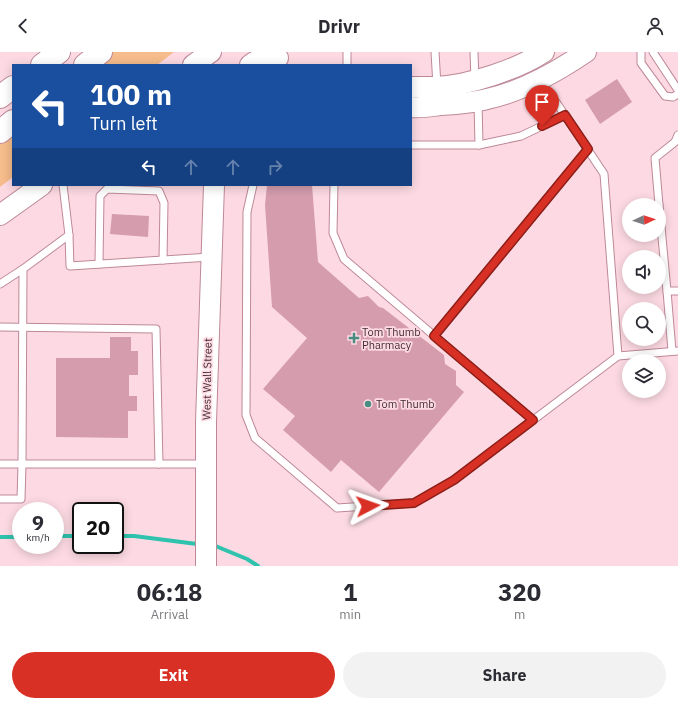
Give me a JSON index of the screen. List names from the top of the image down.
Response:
{
  "streets": {
    "main road": ["West Wall Street"]
  },
  "places": {
    "health": ["Tom Thumb Pharmacy"],
    "other": ["Tom Thumb"]
  },
  "north": "right",
  "page": {
    "header": "Drivr",
    "turn": ["100 m", "Turn left"],
    "speed": "9 km/h",
    "limit": "20",
    "eta": [
      "06:18",
      "Arrival",
      "1",
      "min",
      "320",
      "m"
    ],
    "buttons": ["Exit", "Share"]
  }
}
